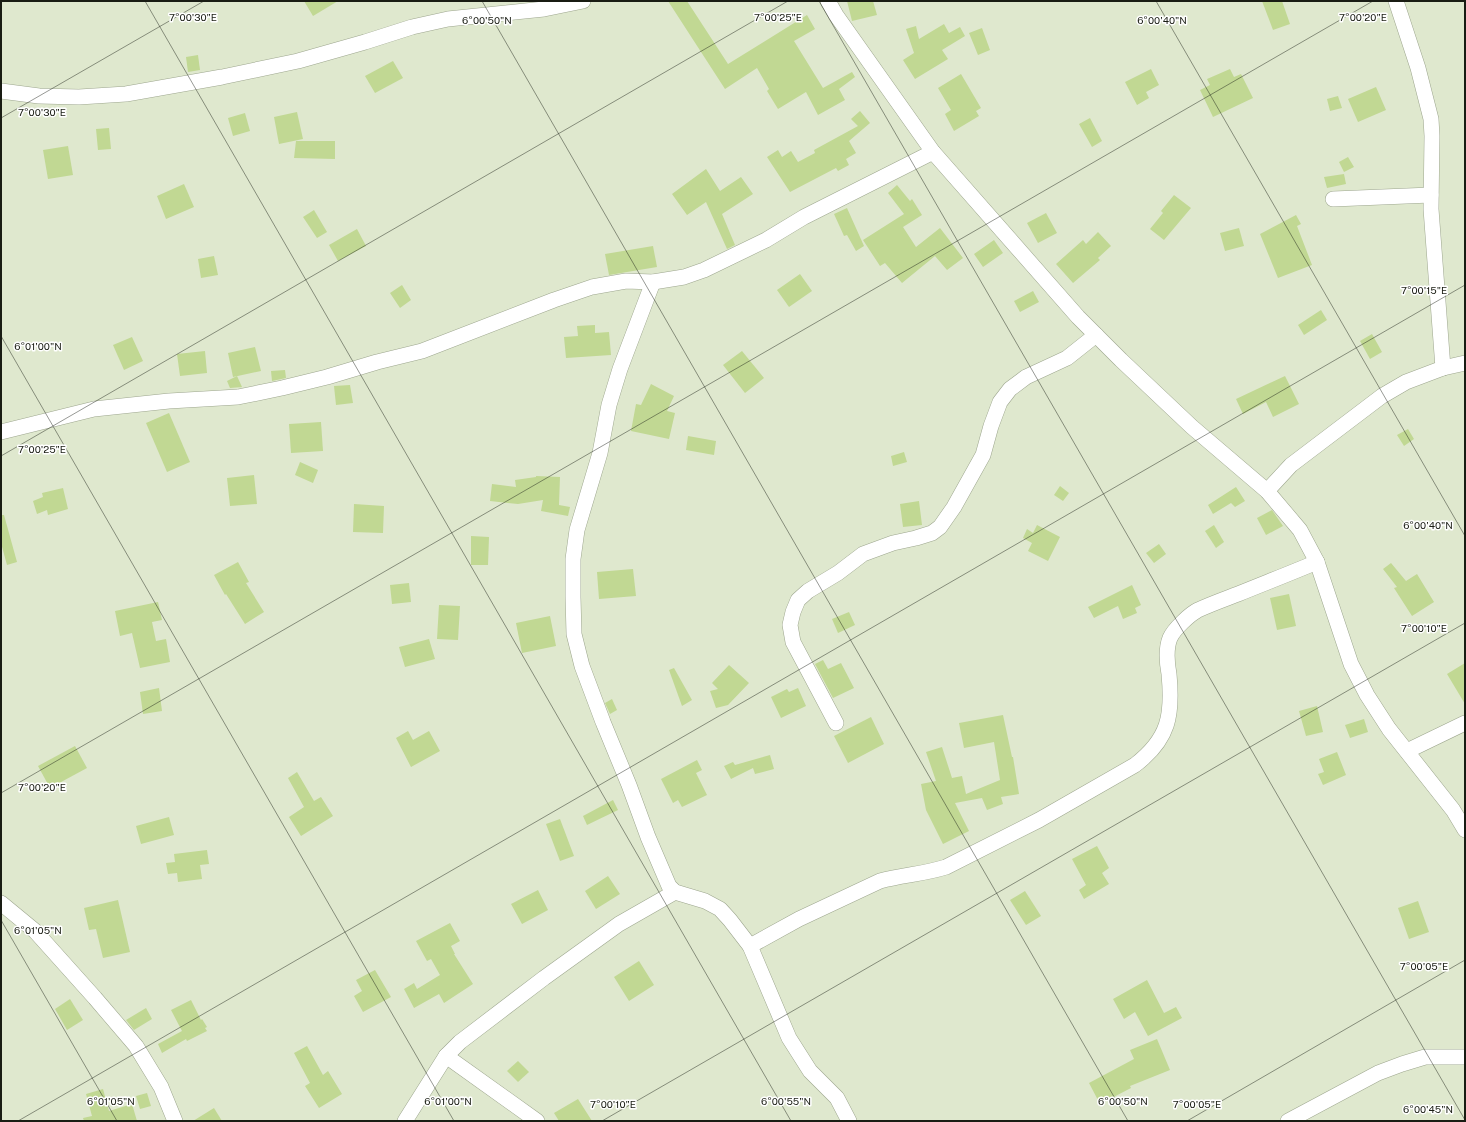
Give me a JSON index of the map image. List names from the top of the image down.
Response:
{
  "coordinates": [
    "7°00'30\"E",
    "7°00'20\"E",
    "7°00'25\"E",
    "6°00'50\"N",
    "6°00'40\"N",
    "7°00'15\"E",
    "6°01'00\"N",
    "7°00'10\"E",
    "6°01'05\"N",
    "7°00'05\"E",
    "6°00'55\"N",
    "6°00'45\"N"
  ]
}
